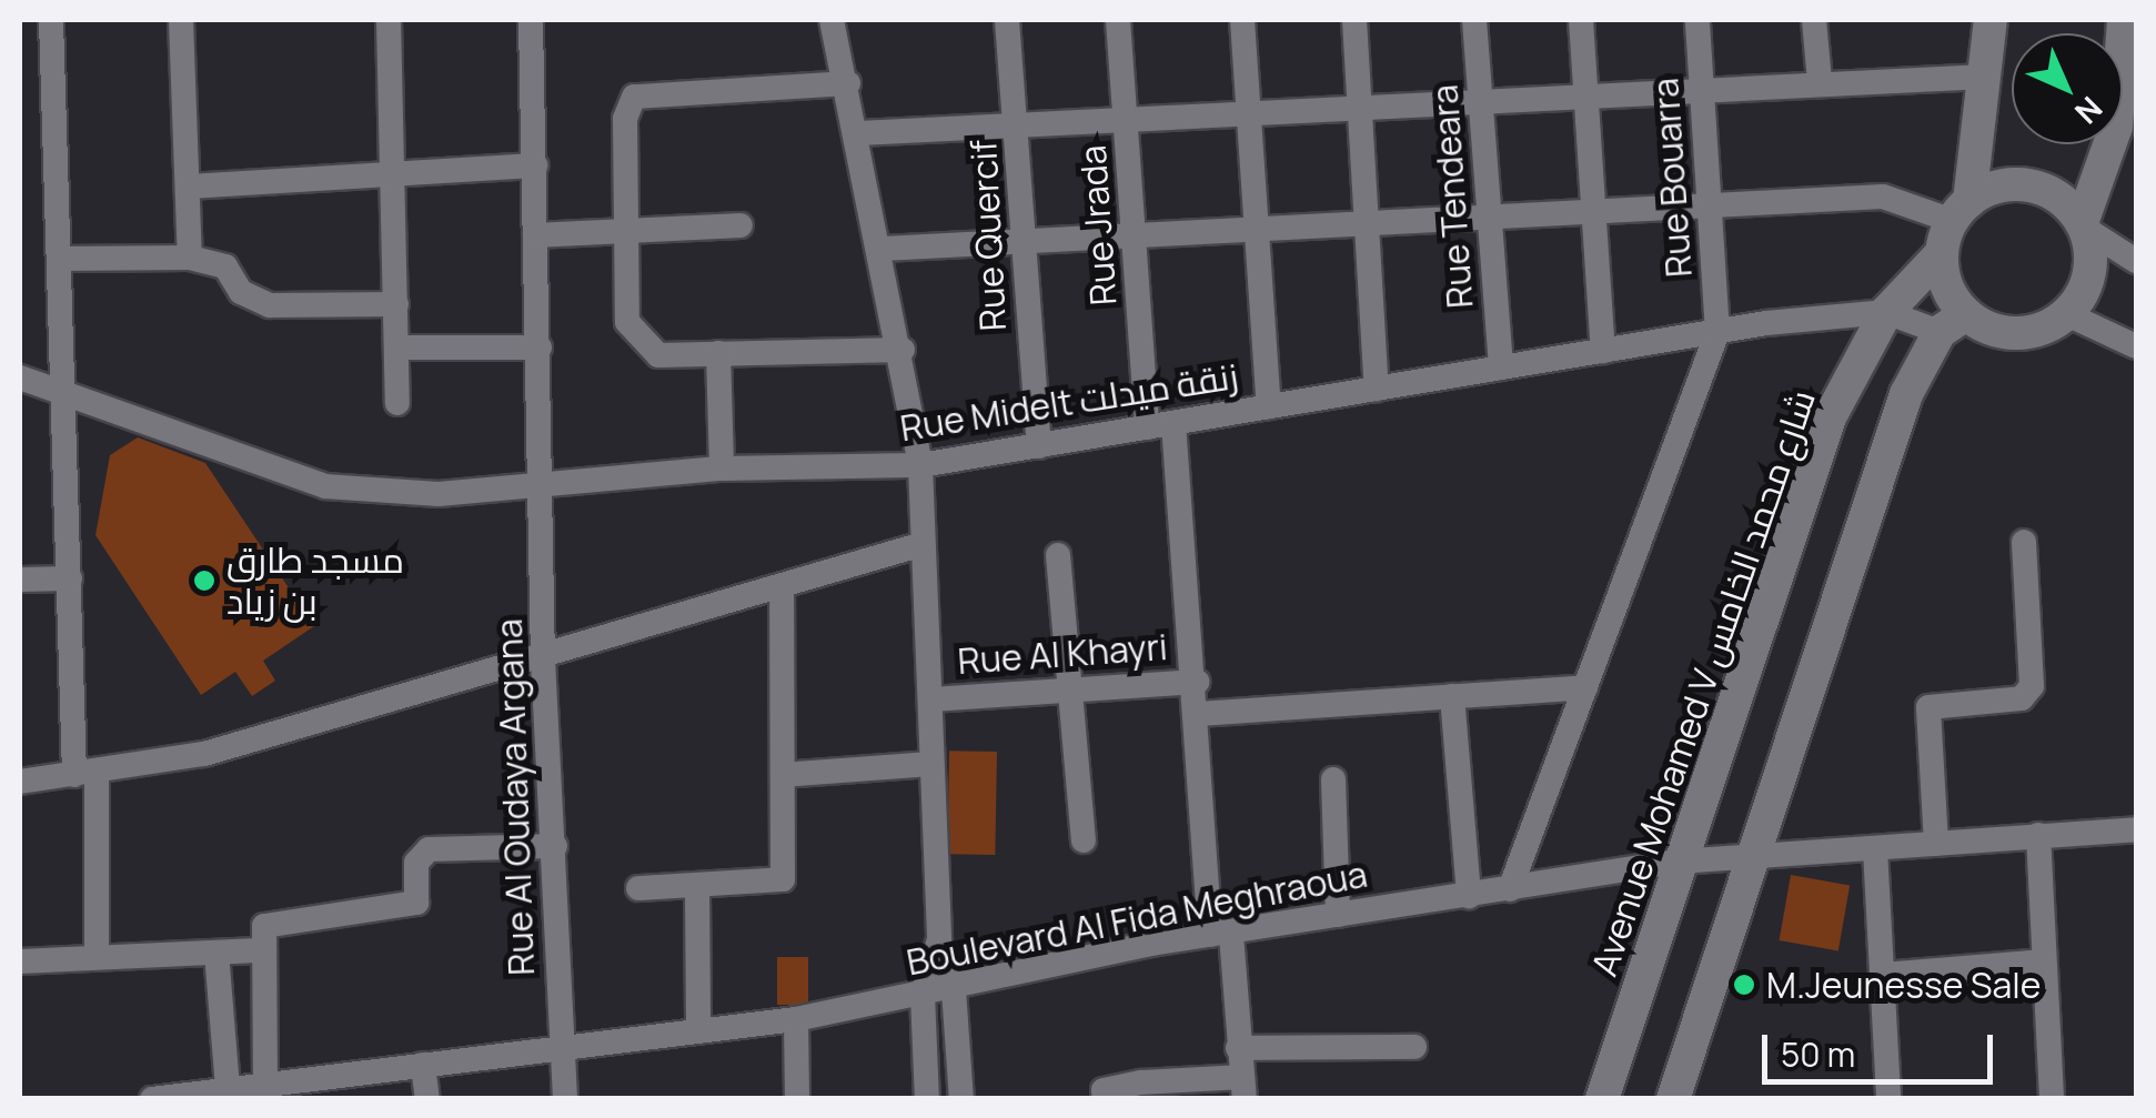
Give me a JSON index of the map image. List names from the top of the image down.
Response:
{
  "streets": {
    "street": [
      "Rue Bouarra",
      "Rue Tendeara",
      "Rue Jrada",
      "Rue Quercif",
      "Rue Midelt زنقة ميدلت",
      "Rue Al Khayri",
      "Avenue Mohamed V شارع محمد الخامس",
      "Rue Al Oudaya Argana",
      "Boulevard Al Fida Meghraoua"
    ]
  },
  "crossings": [
    ["Rue Bouarra", "Rue Midelt زنقة ميدلت"],
    ["Rue Tendeara", "Rue Midelt زنقة ميدلت"],
    ["Rue Jrada", "Rue Midelt زنقة ميدلت"],
    ["Rue Jrada", "Rue Al Khayri"],
    ["Rue Jrada", "Boulevard Al Fida Meghraoua"],
    ["Rue Quercif", "Rue Midelt زنقة ميدلت"],
    ["Rue Midelt زنقة ميدلت", "Avenue Mohamed V شارع محمد الخامس"],
    ["Rue Midelt زنقة ميدلت", "Rue Al Oudaya Argana"],
    ["Avenue Mohamed V شارع محمد الخامس", "Boulevard Al Fida Meghraoua"],
    ["Rue Al Oudaya Argana", "Boulevard Al Fida Meghraoua"]
  ],
  "places": ["مسجد طارق بن زياد", "M.Jeunesse Sale"],
  "scale_bar": "50 m",
  "north": "bottom right"
}
